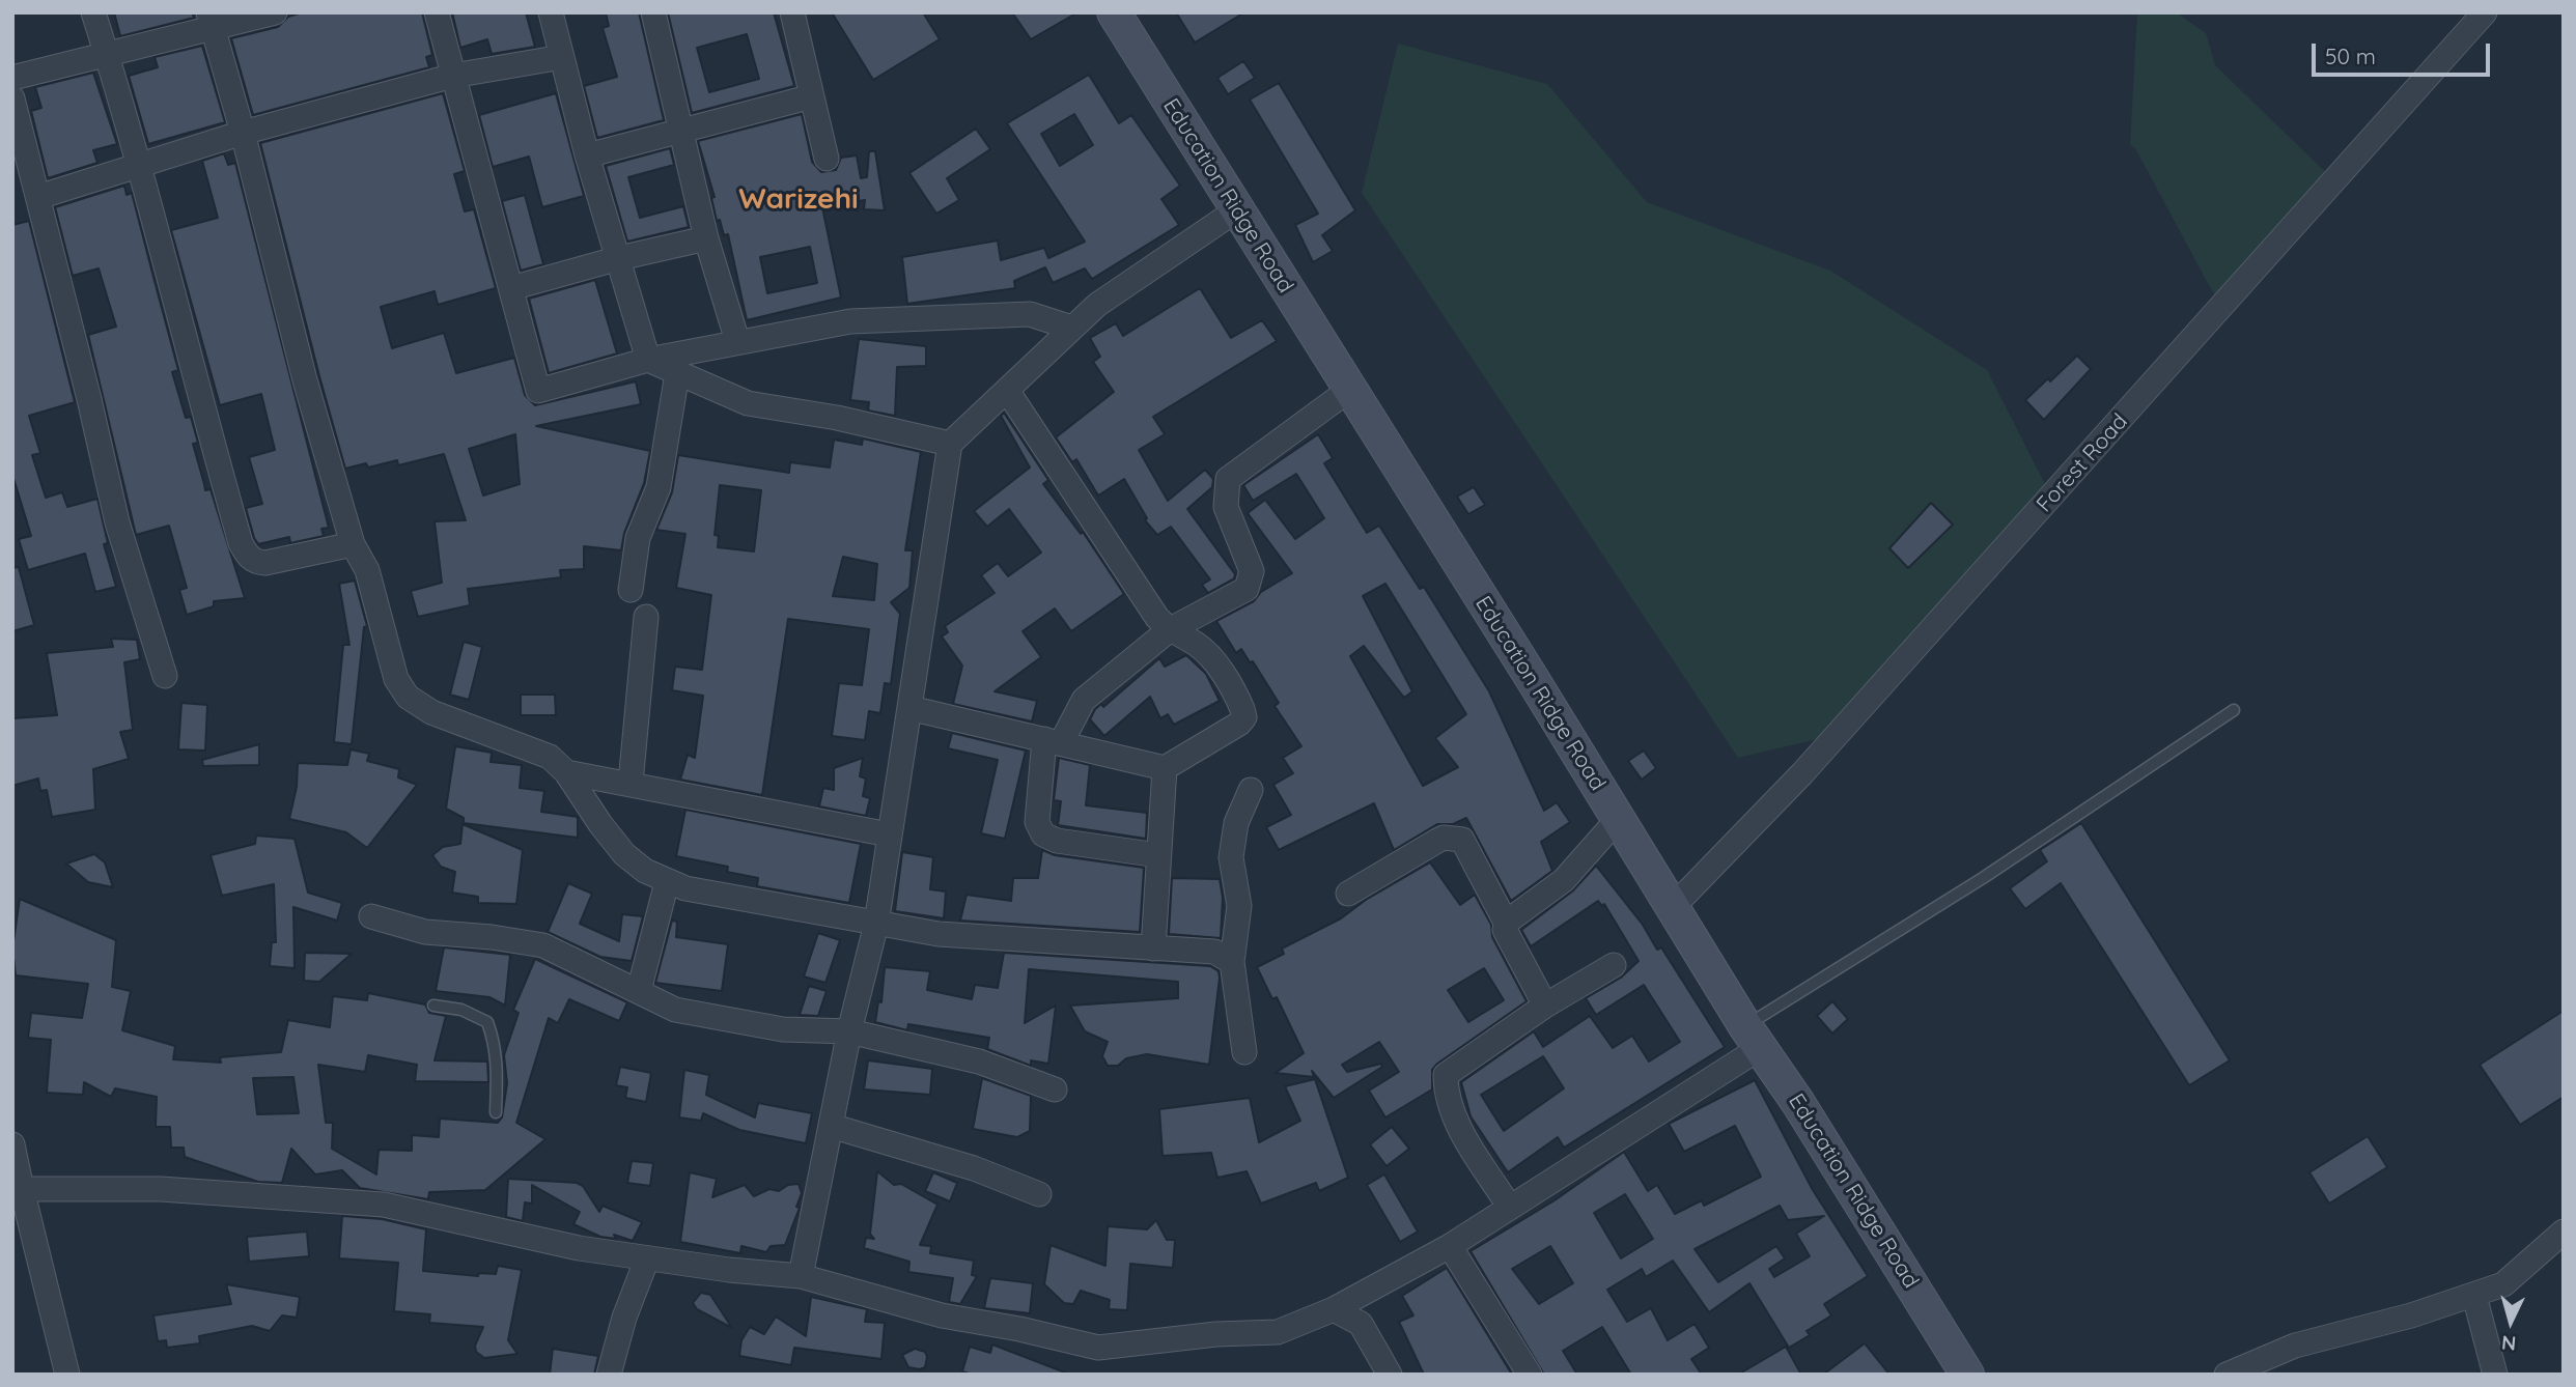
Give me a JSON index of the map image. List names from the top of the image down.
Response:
{
  "streets": {
    "street": ["Education Ridge Road", "Forest Road"]
  },
  "crossings": [
    ["Education Ridge Road", "Forest Road"]
  ],
  "districts": ["Warizehi"],
  "scale_bar": "50 m",
  "north": "bottom"
}
